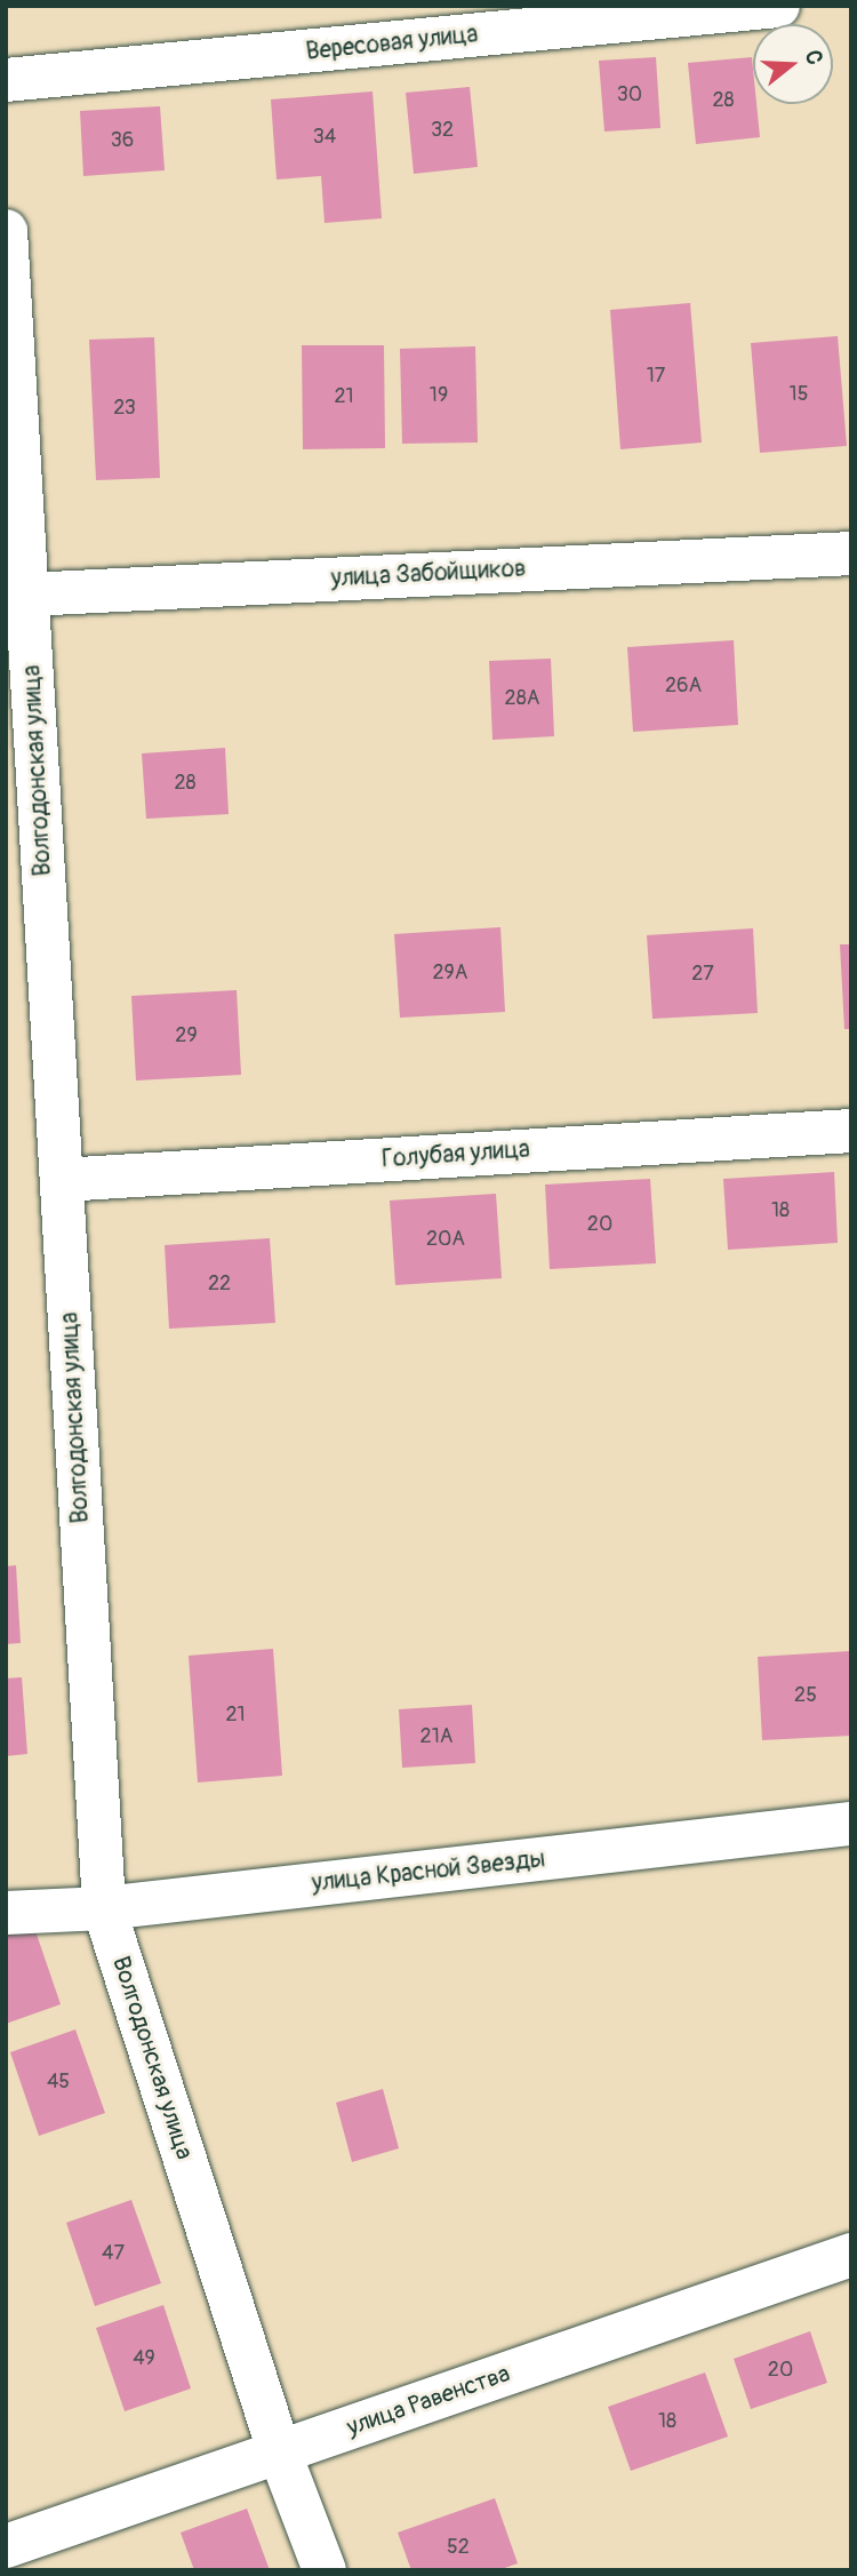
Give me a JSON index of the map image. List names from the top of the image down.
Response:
{
  "streets": {
    "street": [
      "Вересовая улица",
      "улица Забойщиков",
      "Волгодонская улица",
      "Голубая улица",
      "улица Красной Звезды",
      "улица Равенства"
    ]
  },
  "crossings": [
    ["улица Забойщиков", "Волгодонская улица"],
    ["Волгодонская улица", "Голубая улица"],
    ["Волгодонская улица", "улица Красной Звезды"],
    ["Волгодонская улица", "улица Равенства"]
  ],
  "house_numbers": [
    "30",
    "28",
    "32",
    "34",
    "36",
    "17",
    "15",
    "19",
    "21",
    "23",
    "26А",
    "28А",
    "28",
    "29А",
    "27",
    "29",
    "18",
    "20",
    "20А",
    "22",
    "25",
    "21",
    "21А",
    "45",
    "47",
    "49",
    "20",
    "18",
    "52"
  ],
  "north": "right"
}
